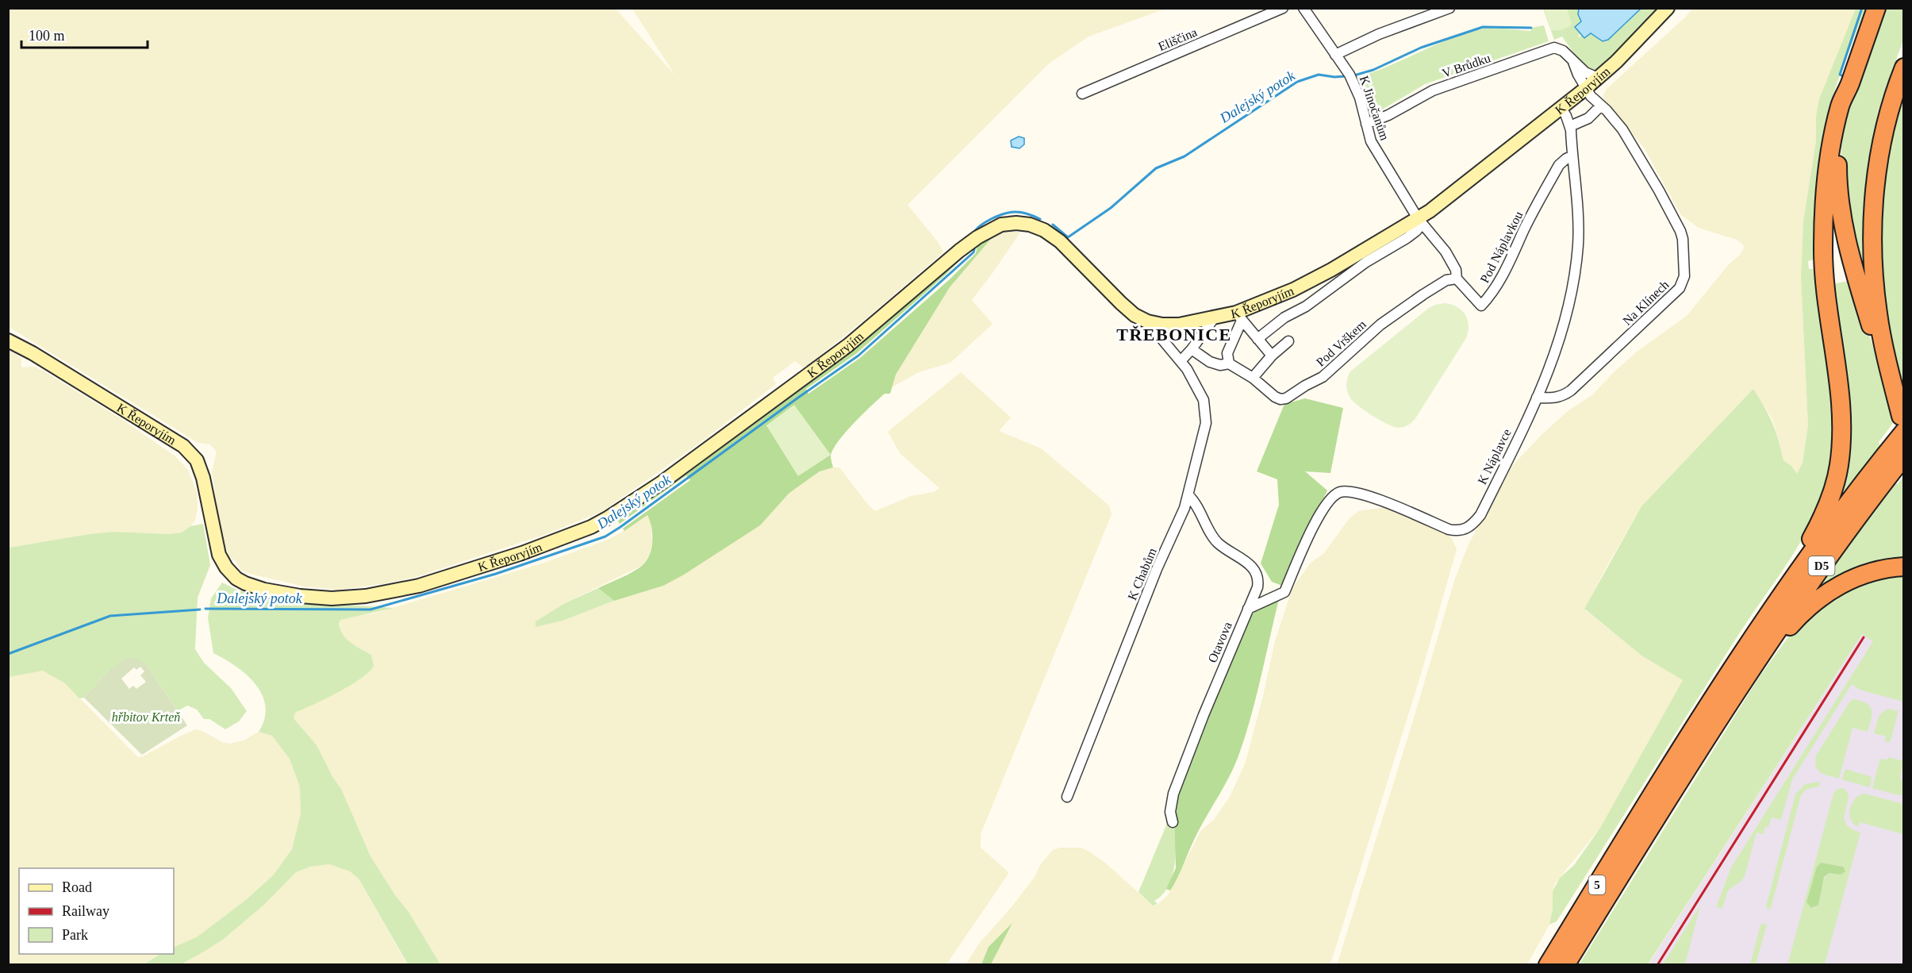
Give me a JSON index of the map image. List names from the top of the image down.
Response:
{
  "streets": {
    "highway": ["D5", "5"],
    "street": [
      "Eliščina",
      "V Brůdku",
      "K Řeporyjím",
      "K Jinočanům",
      "Pod Náplavkou",
      "Na Klínech",
      "Pod Vrškem",
      "K Náplavce",
      "K Chabům",
      "Otavova"
    ]
  },
  "crossings": [
    ["V Brůdku", "K Řeporyjím"],
    ["V Brůdku", "K Jinočanům"],
    ["V Brůdku", "Na Klínech"],
    ["K Řeporyjím", "K Jinočanům"],
    ["K Řeporyjím", "Pod Náplavkou"],
    ["K Řeporyjím", "Na Klínech"],
    ["K Řeporyjím", "K Náplavce"],
    ["K Řeporyjím", "K Chabům"],
    ["K Jinočanům", "Pod Náplavkou"],
    ["Pod Náplavkou", "Pod Vrškem"],
    ["Pod Náplavkou", "K Náplavce"],
    ["Na Klínech", "K Náplavce"],
    ["K Náplavce", "Otavova"],
    ["D5", "5"],
    ["K Chabům", "Otavova"]
  ],
  "districts": ["TŘEBONICE"],
  "water": ["Dalejský potok"],
  "parks": ["hřbitov Krteň"],
  "legend": ["Road", "Railway", "Park"],
  "scale_bar": "100 m"
}
